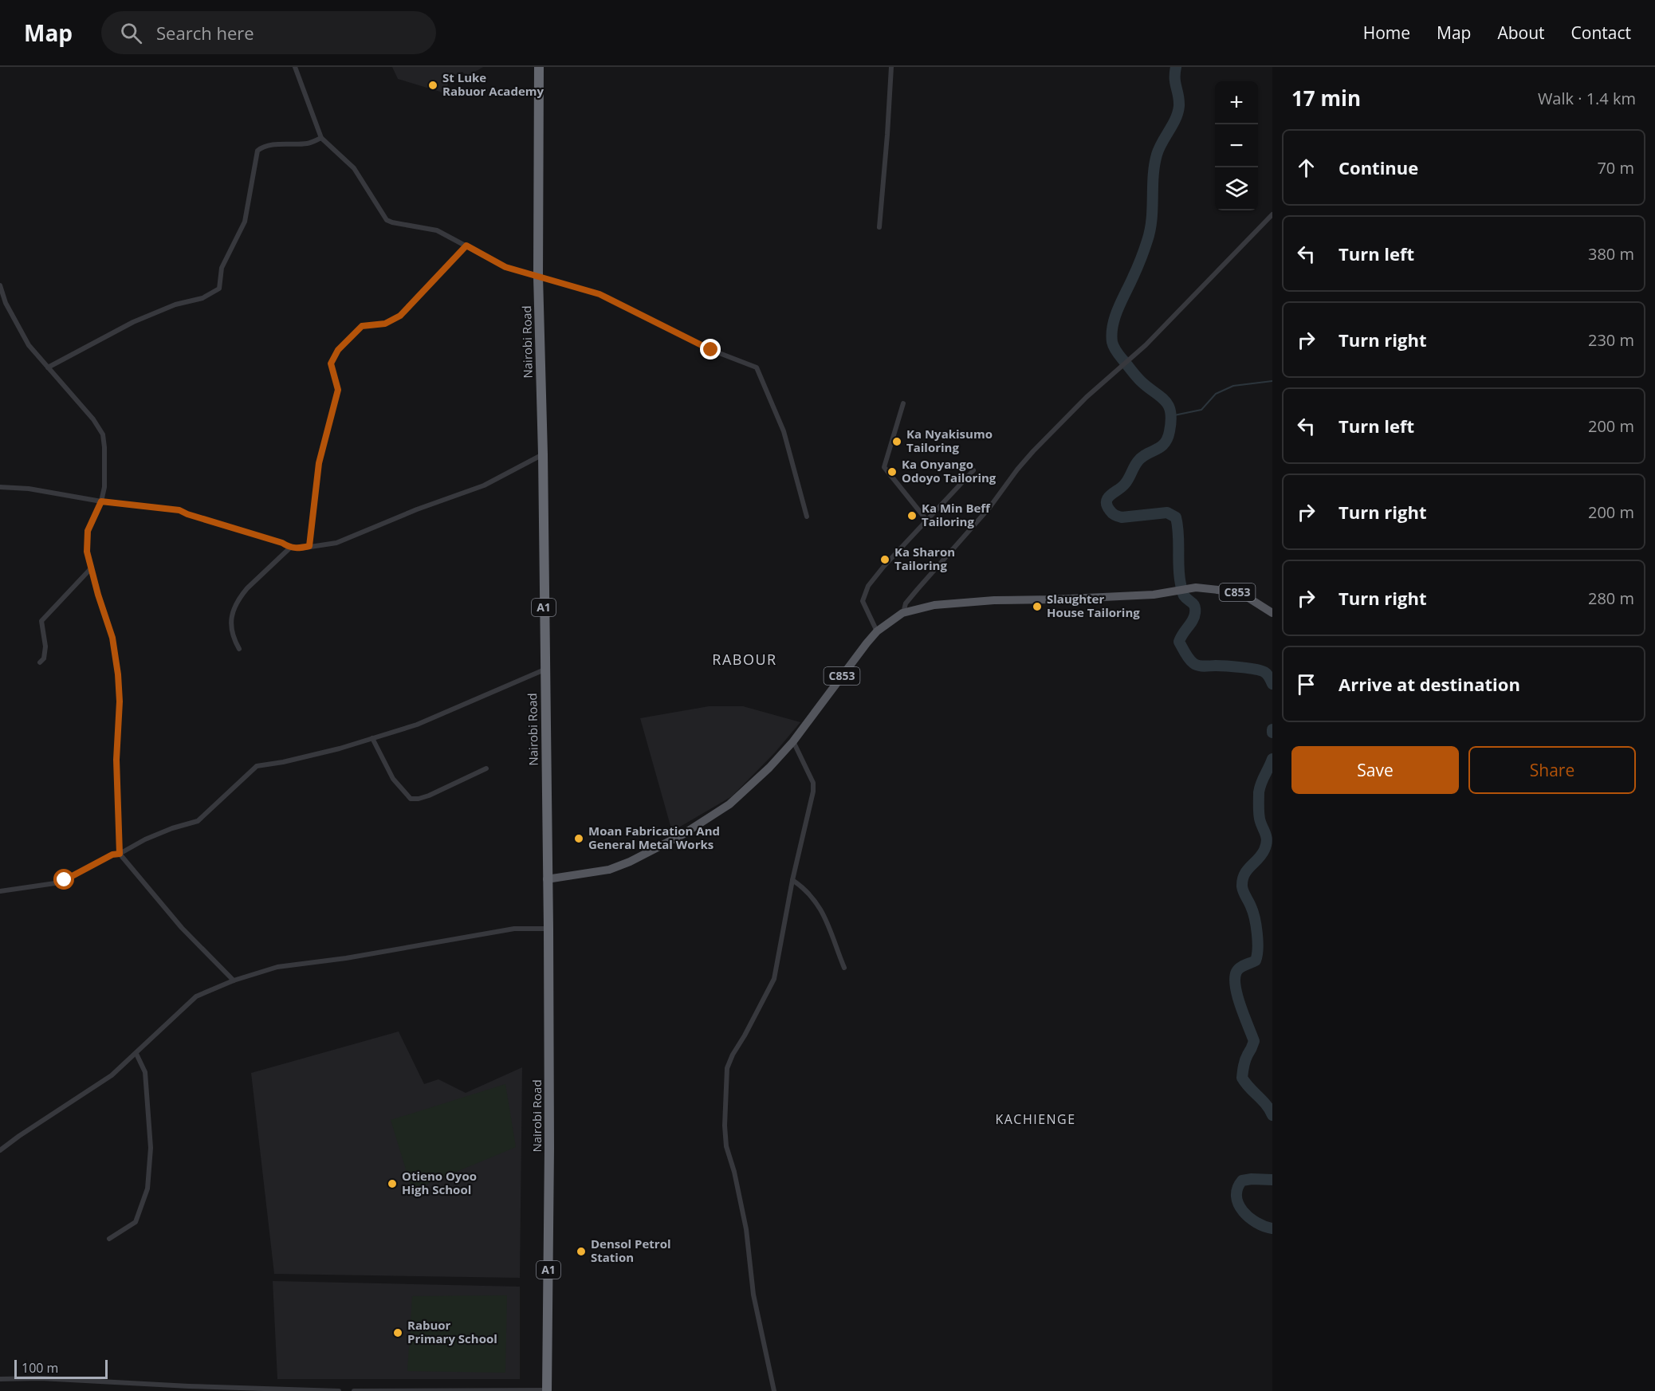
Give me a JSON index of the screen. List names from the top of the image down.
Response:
{
  "streets": {
    "highway": ["Nairobi Road", "A1"],
    "main road": ["C853"]
  },
  "crossings": [
    ["Nairobi Road", "C853"]
  ],
  "districts": ["RABOUR", "KACHIENGE"],
  "places": [
    "St Luke Rabuor Academy",
    "Ka Nyakisumo Tailoring",
    "Ka Onyango Odoyo Tailoring",
    "Ka Min Beff Tailoring",
    "Ka Sharon Tailoring",
    "Slaughter House Tailoring",
    "Moan Fabrication And General Metal Works",
    "Otieno Oyoo High School",
    "Densol Petrol Station",
    "Rabuor Primary School"
  ],
  "scale_bar": "100 m",
  "page": {
    "header": "Map",
    "search": "Search here",
    "nav": [
      "Home",
      "Map",
      "About",
      "Contact"
    ],
    "heading": ["17 min", "Walk · 1.4 km"],
    "map_buttons": ["+", "−"],
    "list": [
      ["Continue", "70 m"],
      ["Turn left", "380 m"],
      ["Turn right", "230 m"],
      ["Turn left", "200 m"],
      ["Turn right", "200 m"],
      ["Turn right", "280 m"],
      "Arrive at destination"
    ],
    "buttons": ["Save", "Share"],
    "scale": "100 m"
  }
}
